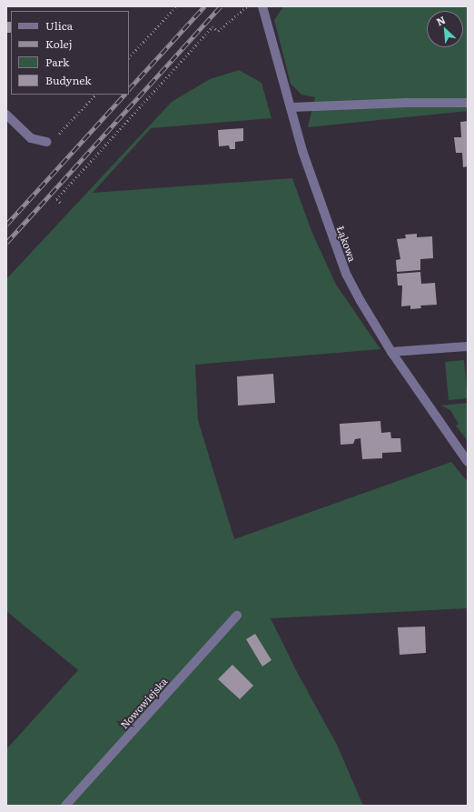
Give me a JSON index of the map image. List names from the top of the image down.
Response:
{
  "streets": {
    "street": ["Łąkowa", "Nowowiejska"]
  },
  "legend": [
    "Ulica",
    "Kolej",
    "Park",
    "Budynek"
  ],
  "north": "top left"
}
